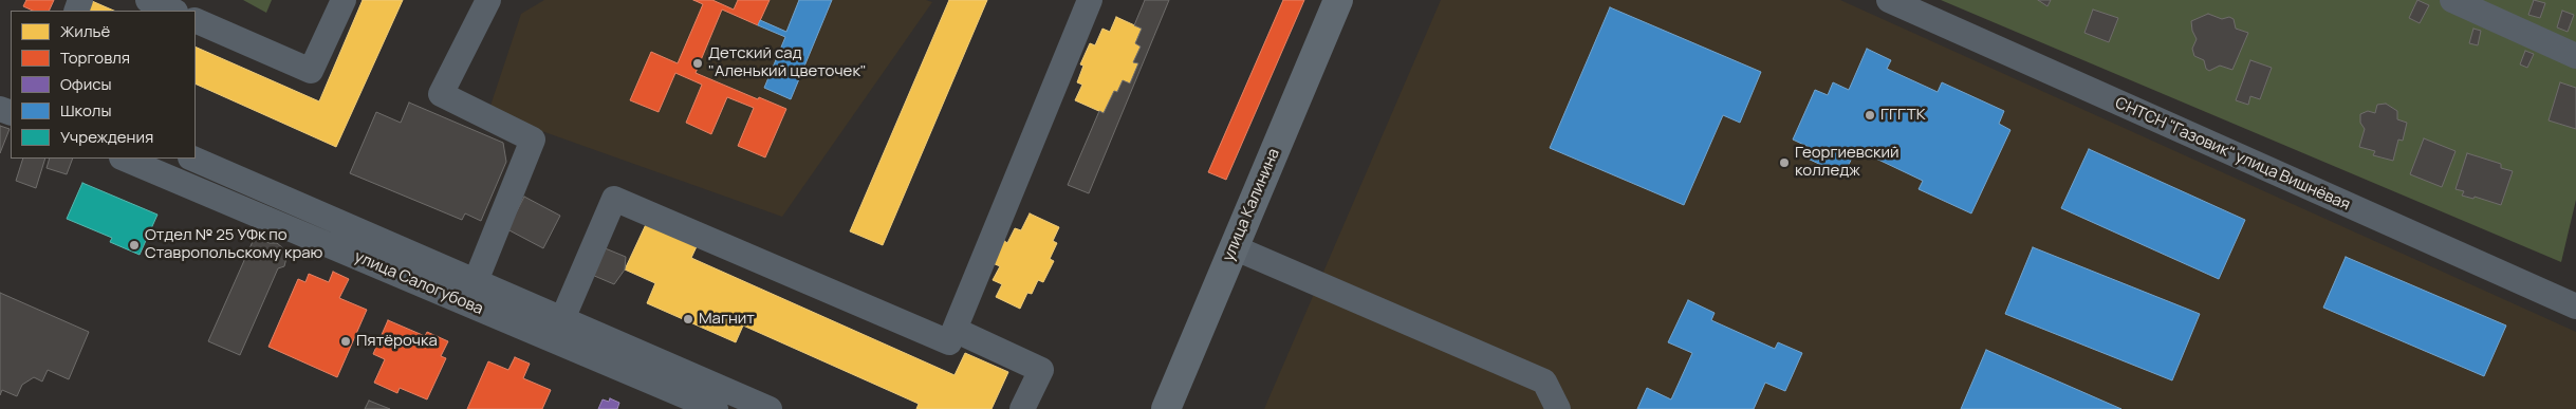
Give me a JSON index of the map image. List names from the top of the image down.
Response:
{
  "streets": {
    "main road": ["улица Калинина"],
    "street": ["СНТСН \"Газовик\" улица Вишнёвая", "улица Салогубова"]
  },
  "places": [
    "Детский сад \"Аленький цветочек\"",
    "ГГГТК",
    "Георгиевский колледж",
    "Отдел № 25 УФк по Ставропольскому краю",
    "Магнит",
    "Пятёрочка"
  ],
  "legend": [
    "Жильё",
    "Торговля",
    "Офисы",
    "Школы",
    "Учреждения"
  ]
}
